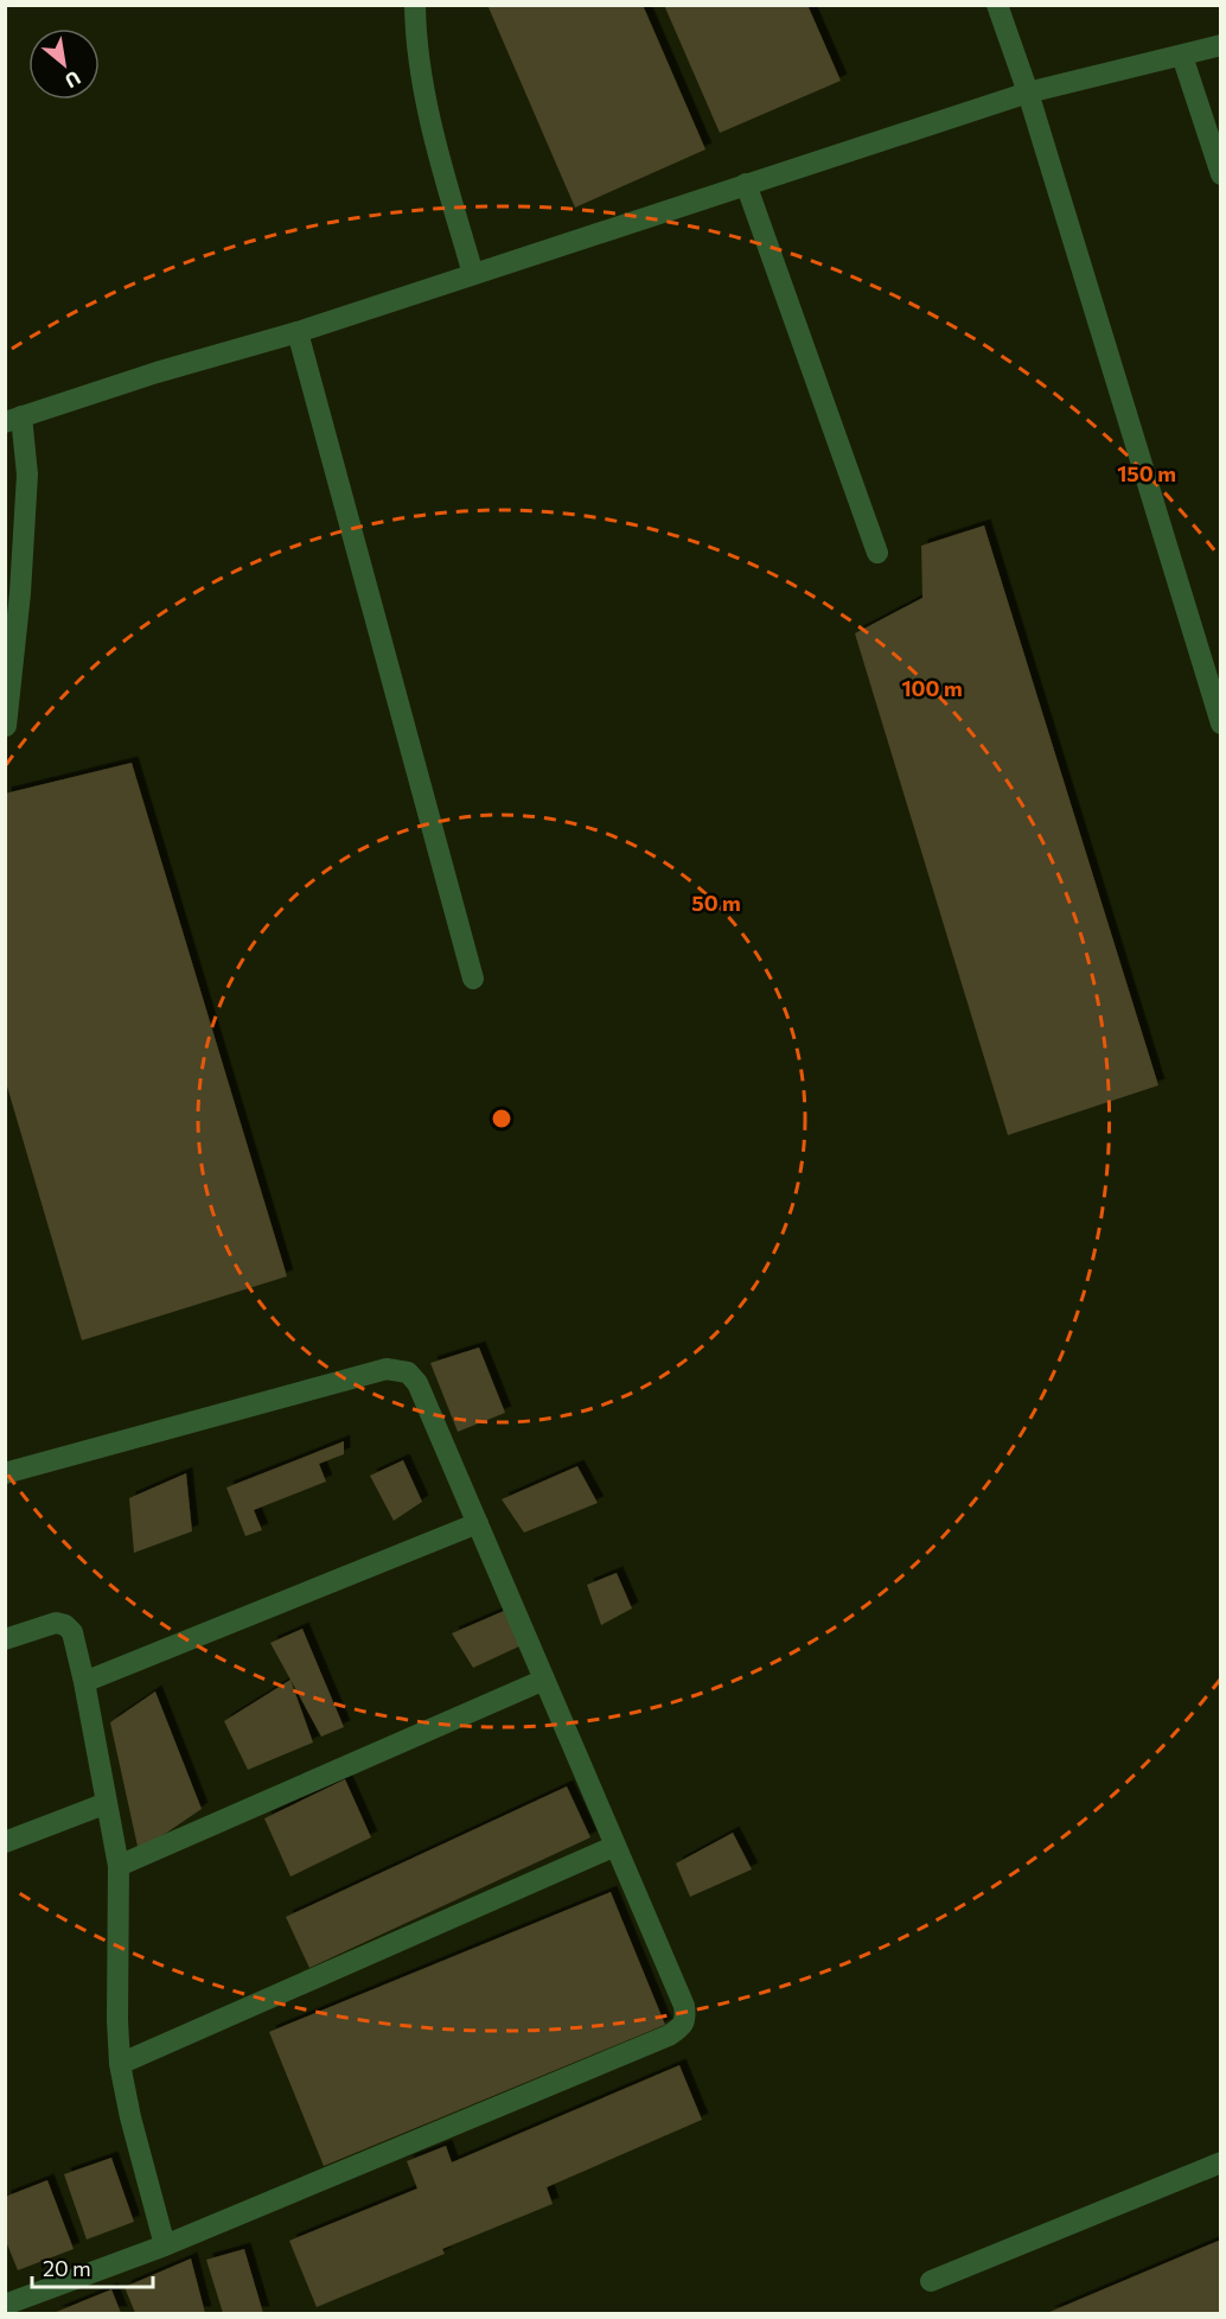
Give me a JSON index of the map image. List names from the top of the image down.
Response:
{
  "scale_bar": "20 m",
  "north": "bottom right",
  "rings": ["150 m", "100 m", "50 m"]
}
